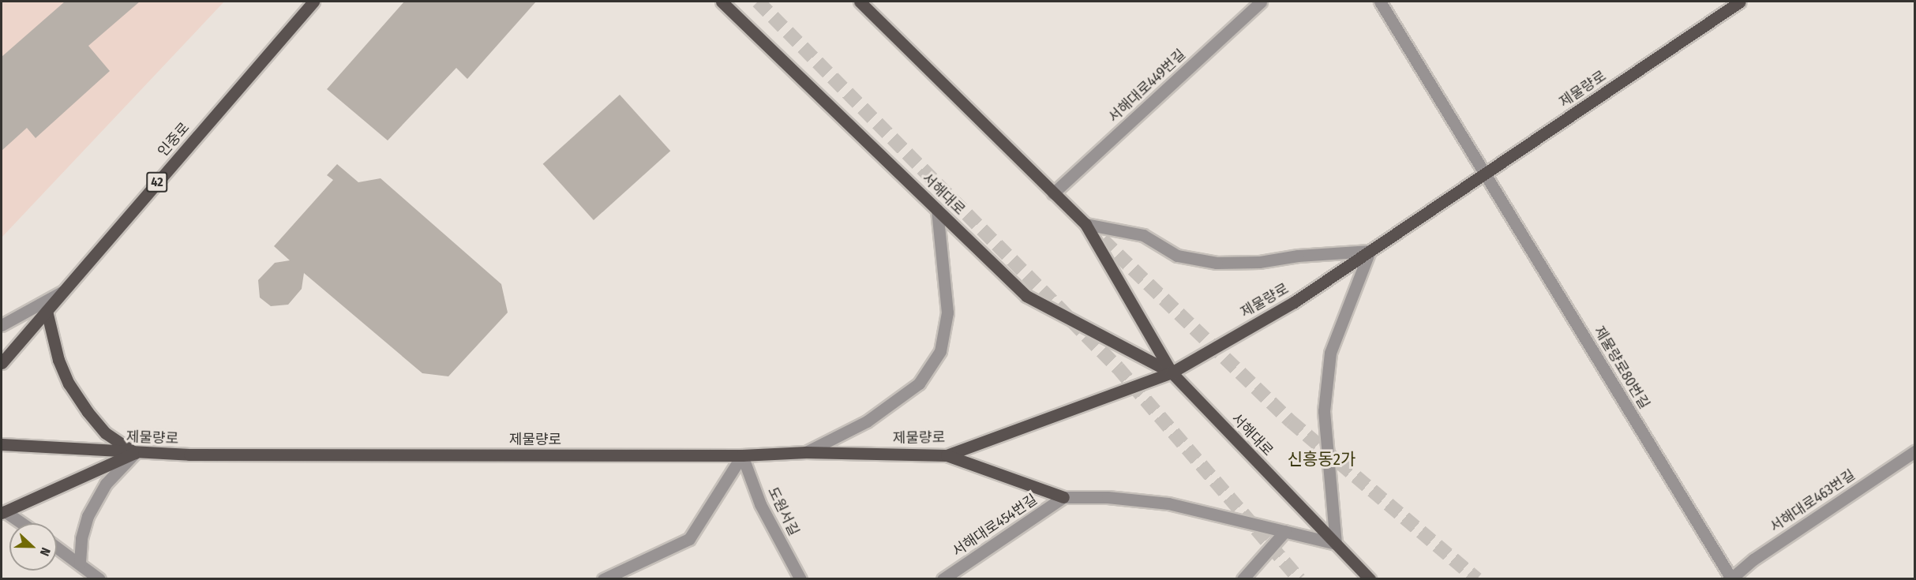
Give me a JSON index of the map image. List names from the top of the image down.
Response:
{
  "streets": {
    "main road": [
      "제물량로",
      "인중로",
      "42",
      "서해대로"
    ],
    "street": [
      "서해대로449번길",
      "제물량로80번길",
      "서해대로463번길",
      "도원서길",
      "서해대로454번길"
    ]
  },
  "crossings": [
    ["서해대로449번길", "서해대로"],
    ["제물량로", "서해대로"],
    ["제물량로", "제물량로80번길"],
    ["제물량로", "도원서길"],
    ["제물량로80번길", "서해대로463번길"]
  ],
  "districts": ["신흥동2가"],
  "north": "right"
}
